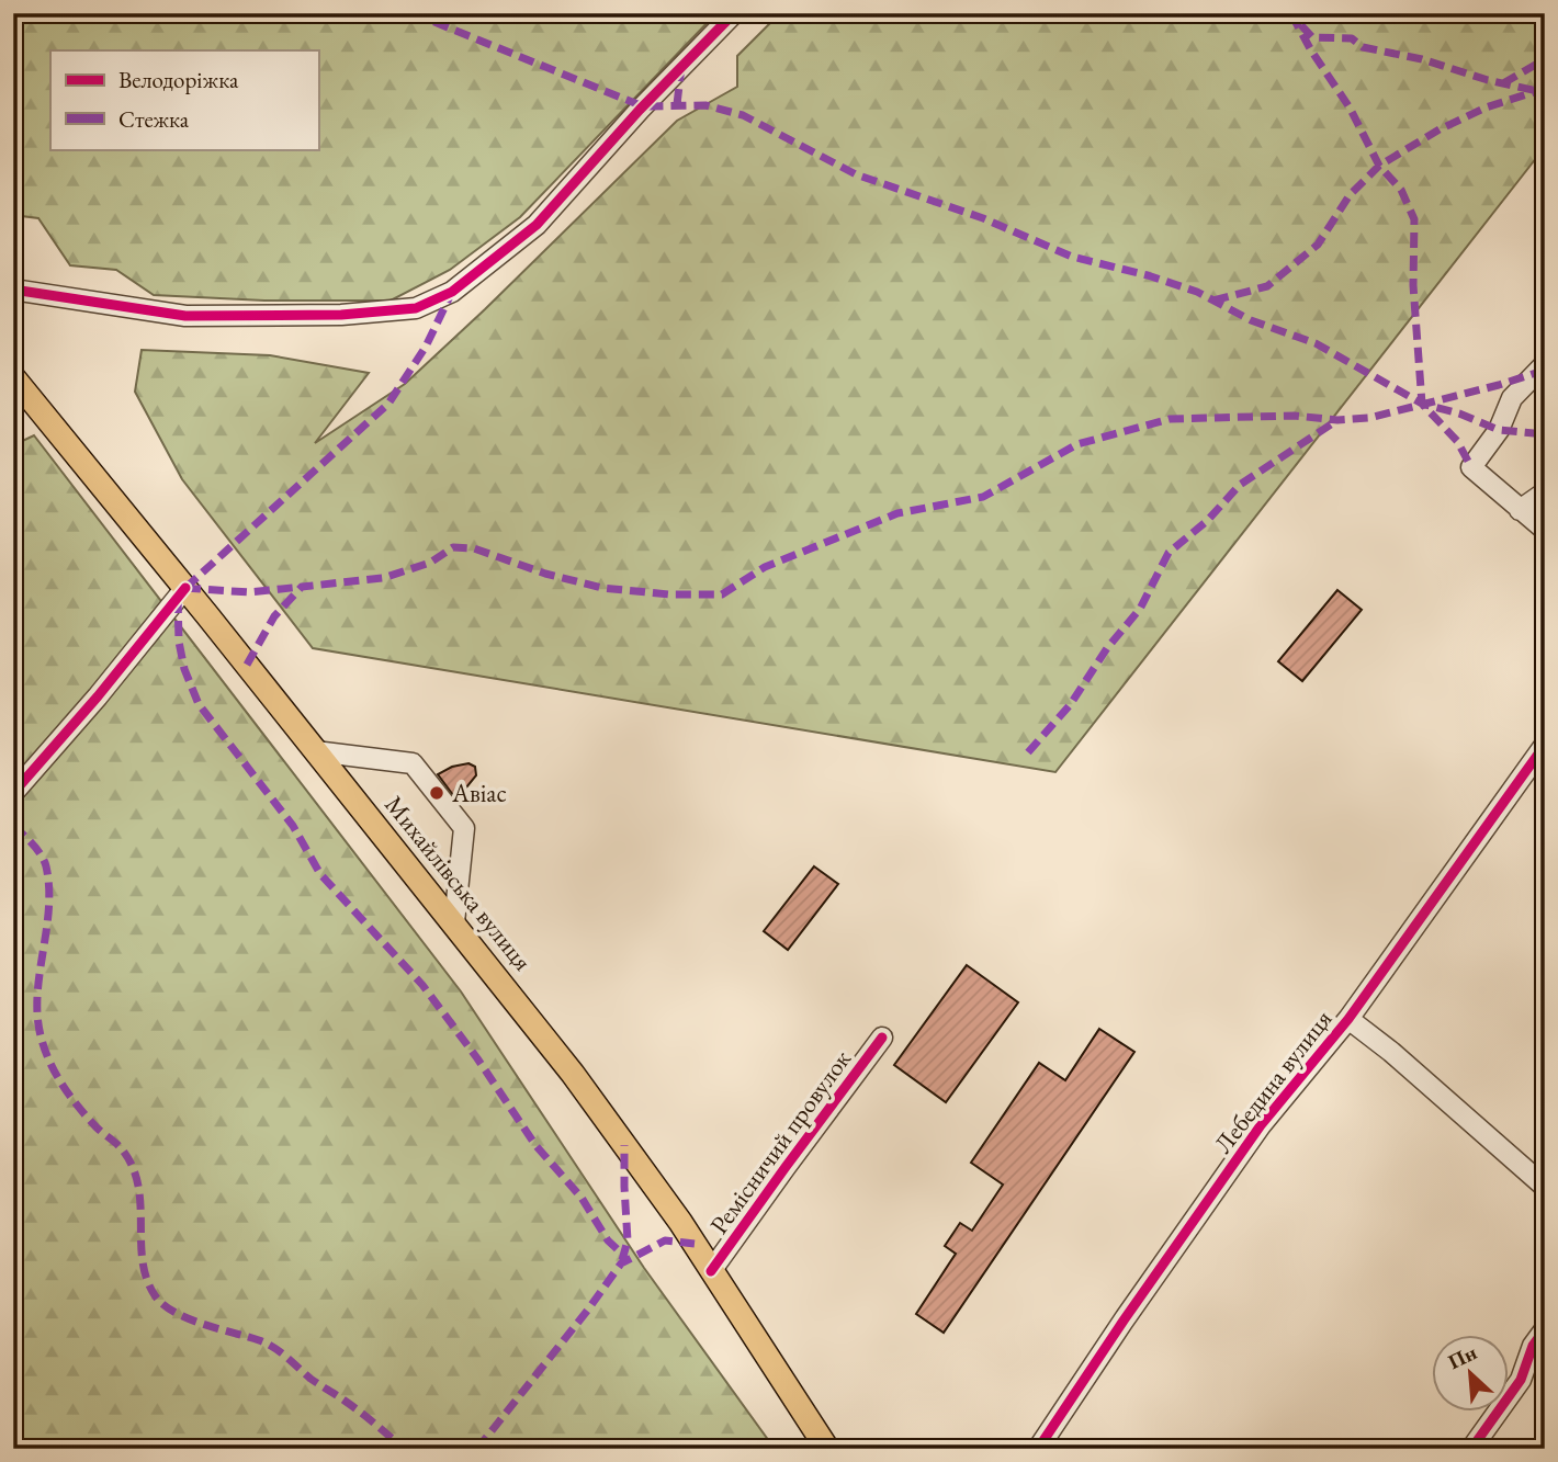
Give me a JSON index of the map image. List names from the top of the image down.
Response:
{
  "streets": {
    "main road": ["Михайлівська вулиця"],
    "street": ["Лебедина вулиця", "Ремісничий провулок"]
  },
  "crossings": [
    ["Михайлівська вулиця", "Ремісничий провулок"]
  ],
  "places": ["Авіас"],
  "legend": ["Велодоріжка", "Стежка"],
  "north": "top left"
}
